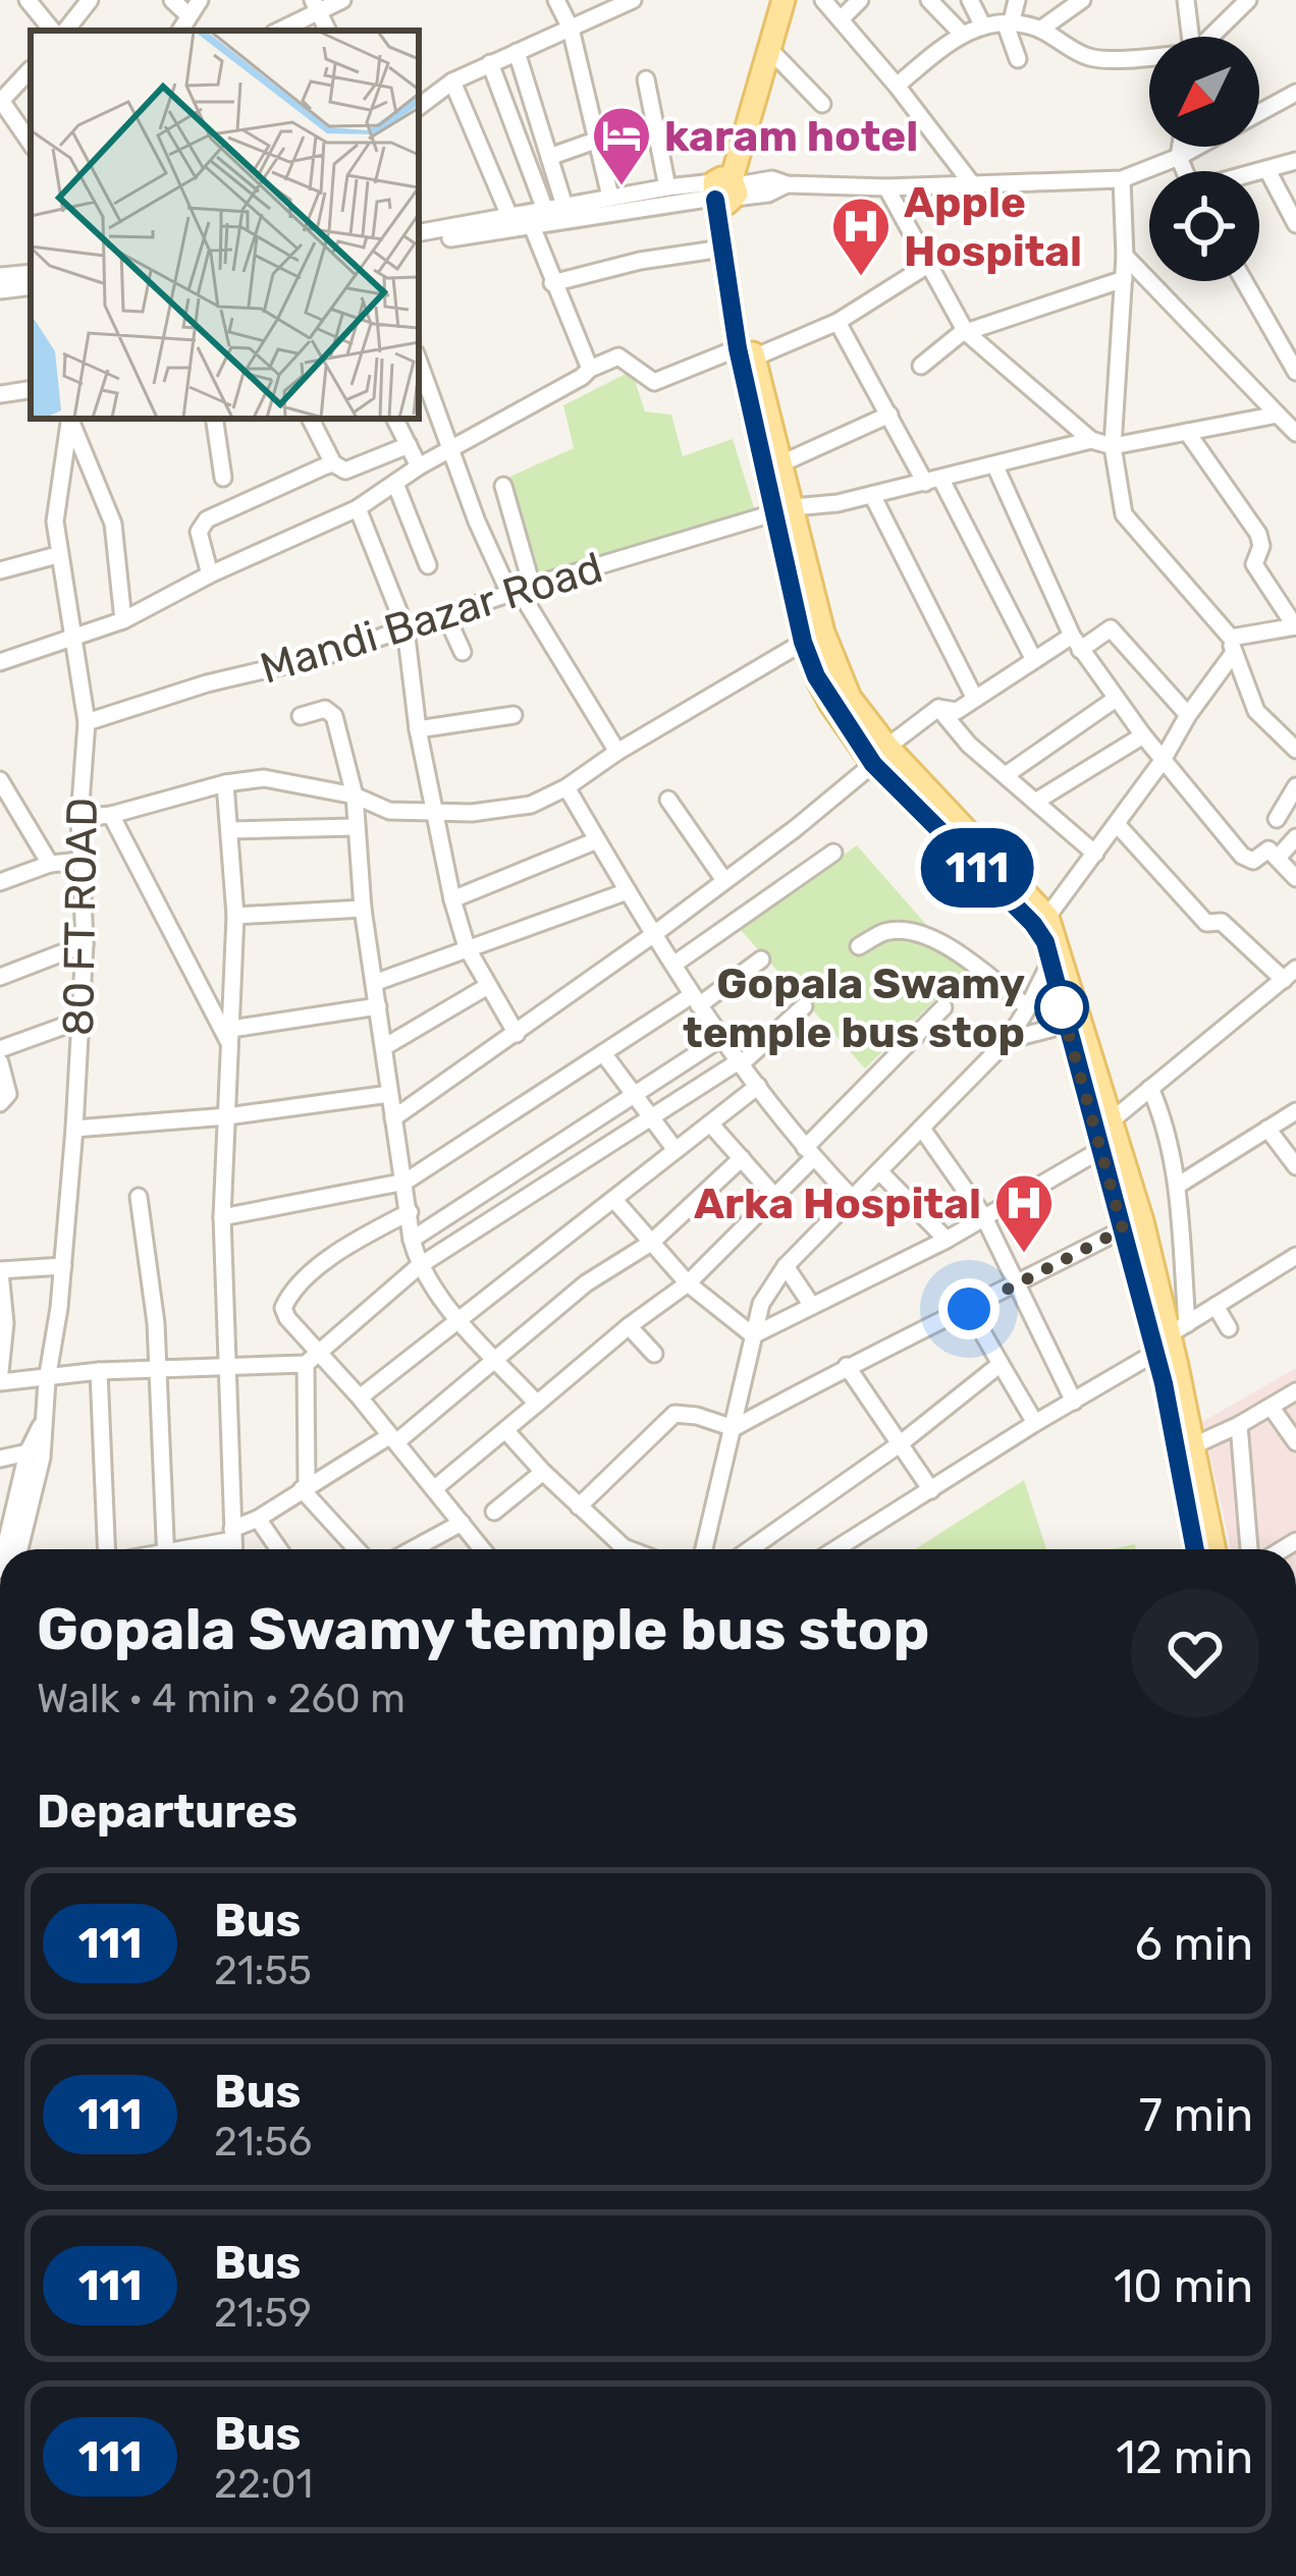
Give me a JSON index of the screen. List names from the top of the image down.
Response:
{
  "streets": {
    "street": ["Mandi Bazar Road", "80 FT ROAD"]
  },
  "crossings": [
    ["Mandi Bazar Road", "80 FT ROAD"]
  ],
  "places": {
    "hotel": ["karam hotel"],
    "hospital": ["Apple Hospital", "Arka Hospital"],
    "other": ["Gopala Swamy temple bus stop"]
  },
  "lines": ["bus line 111"],
  "north": "bottom left",
  "page": {
    "on_map": "111",
    "heading": [
      ["Gopala Swamy temple bus stop", "Walk · 4 min · 260 m"],
      "Departures"
    ],
    "list": [
      {
        "mark": "111",
        "name": "Bus",
        "note": "21:55",
        "value": "6 min"
      },
      {
        "mark": "111",
        "name": "Bus",
        "note": "21:56",
        "value": "7 min"
      },
      {
        "mark": "111",
        "name": "Bus",
        "note": "21:59",
        "value": "10 min"
      },
      {
        "mark": "111",
        "name": "Bus",
        "note": "22:01",
        "value": "12 min"
      }
    ]
  }
}
